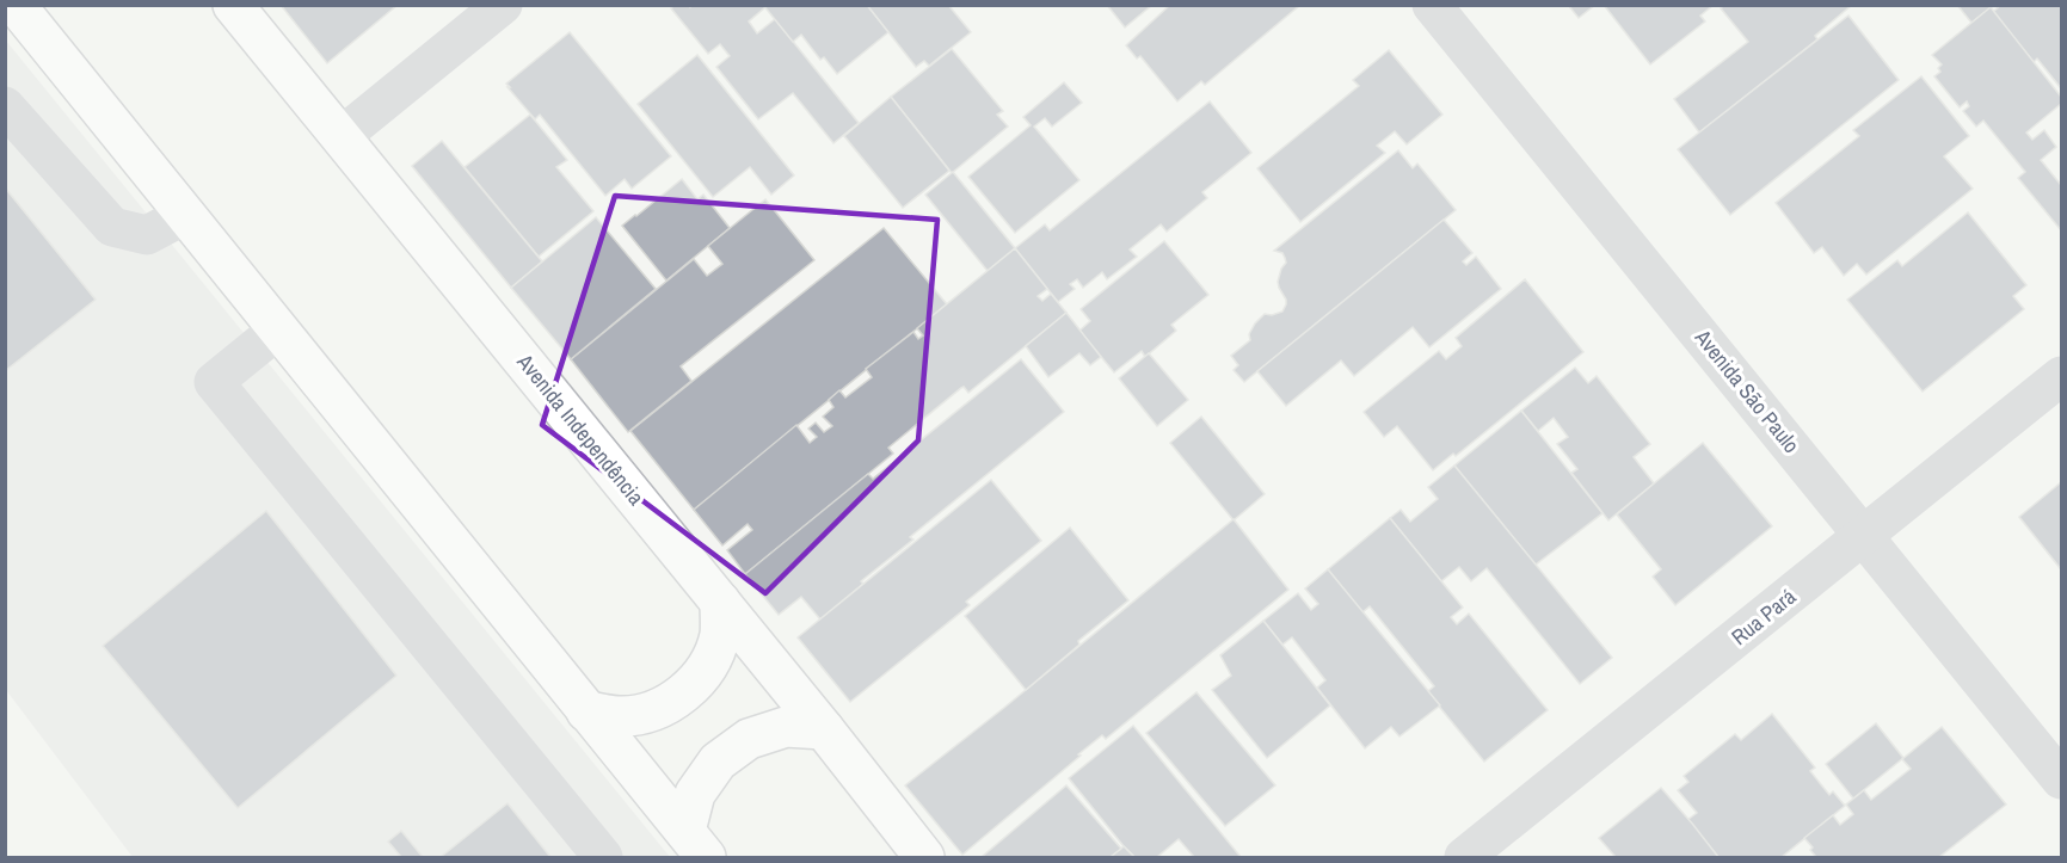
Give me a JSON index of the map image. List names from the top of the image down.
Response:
{
  "streets": {
    "main road": ["Avenida Independência"],
    "street": ["Avenida São Paulo", "Rua Pará"]
  },
  "crossings": [
    ["Avenida São Paulo", "Rua Pará"]
  ]
}
